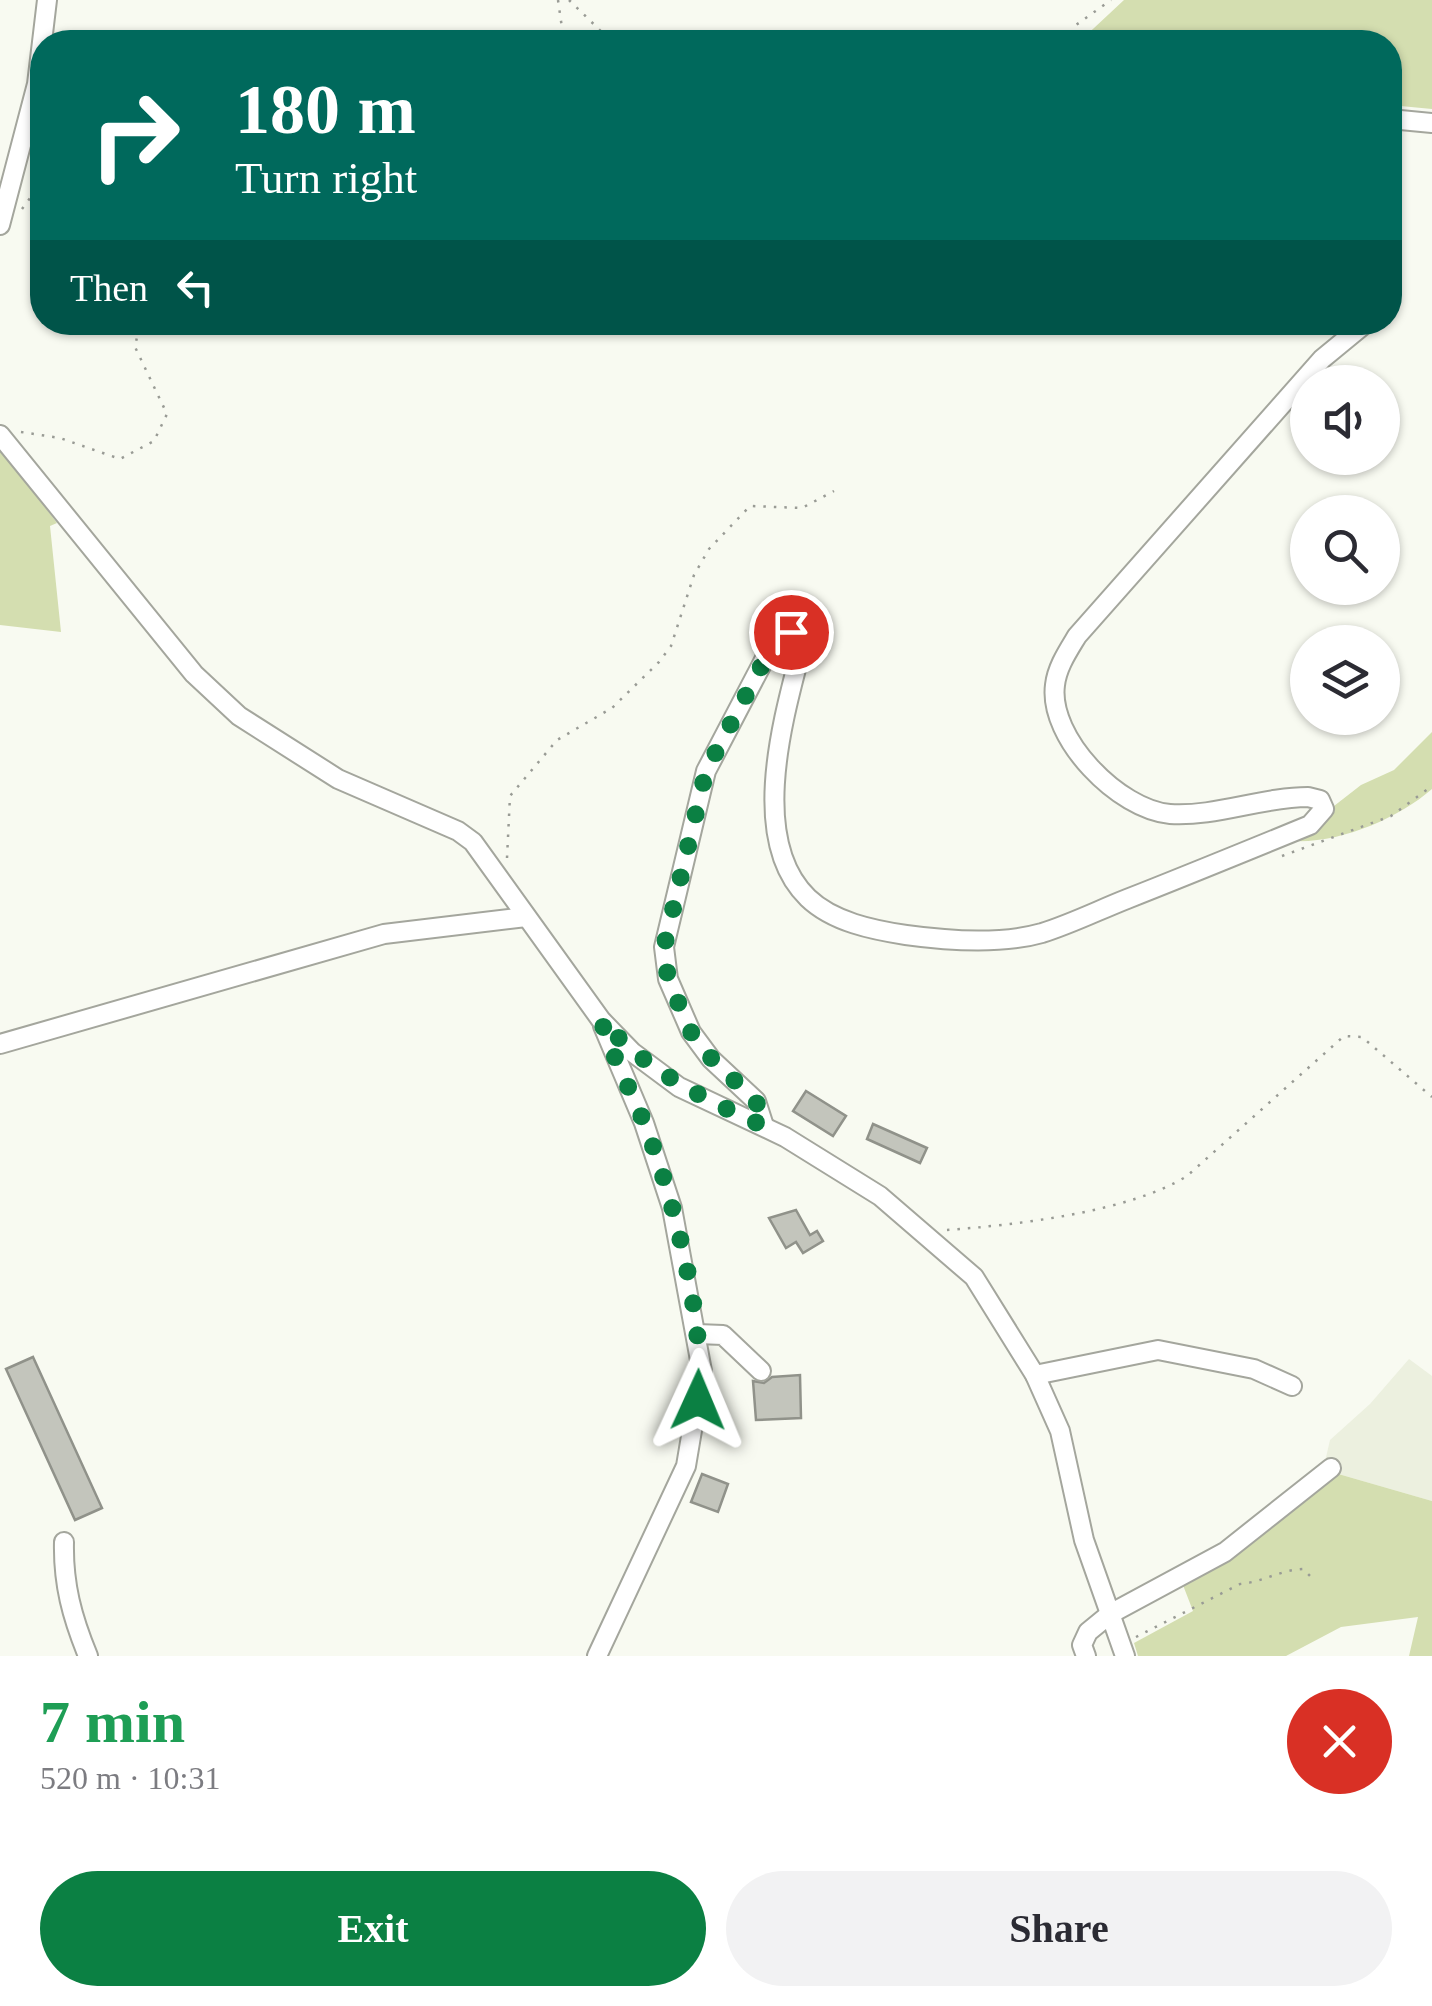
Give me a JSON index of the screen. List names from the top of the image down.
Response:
{
  "page": {
    "turn": ["180 m", "Turn right"],
    "then": "Then",
    "heading": ["7 min", "520 m · 10:31"],
    "buttons": ["Exit", "Share"]
  }
}
